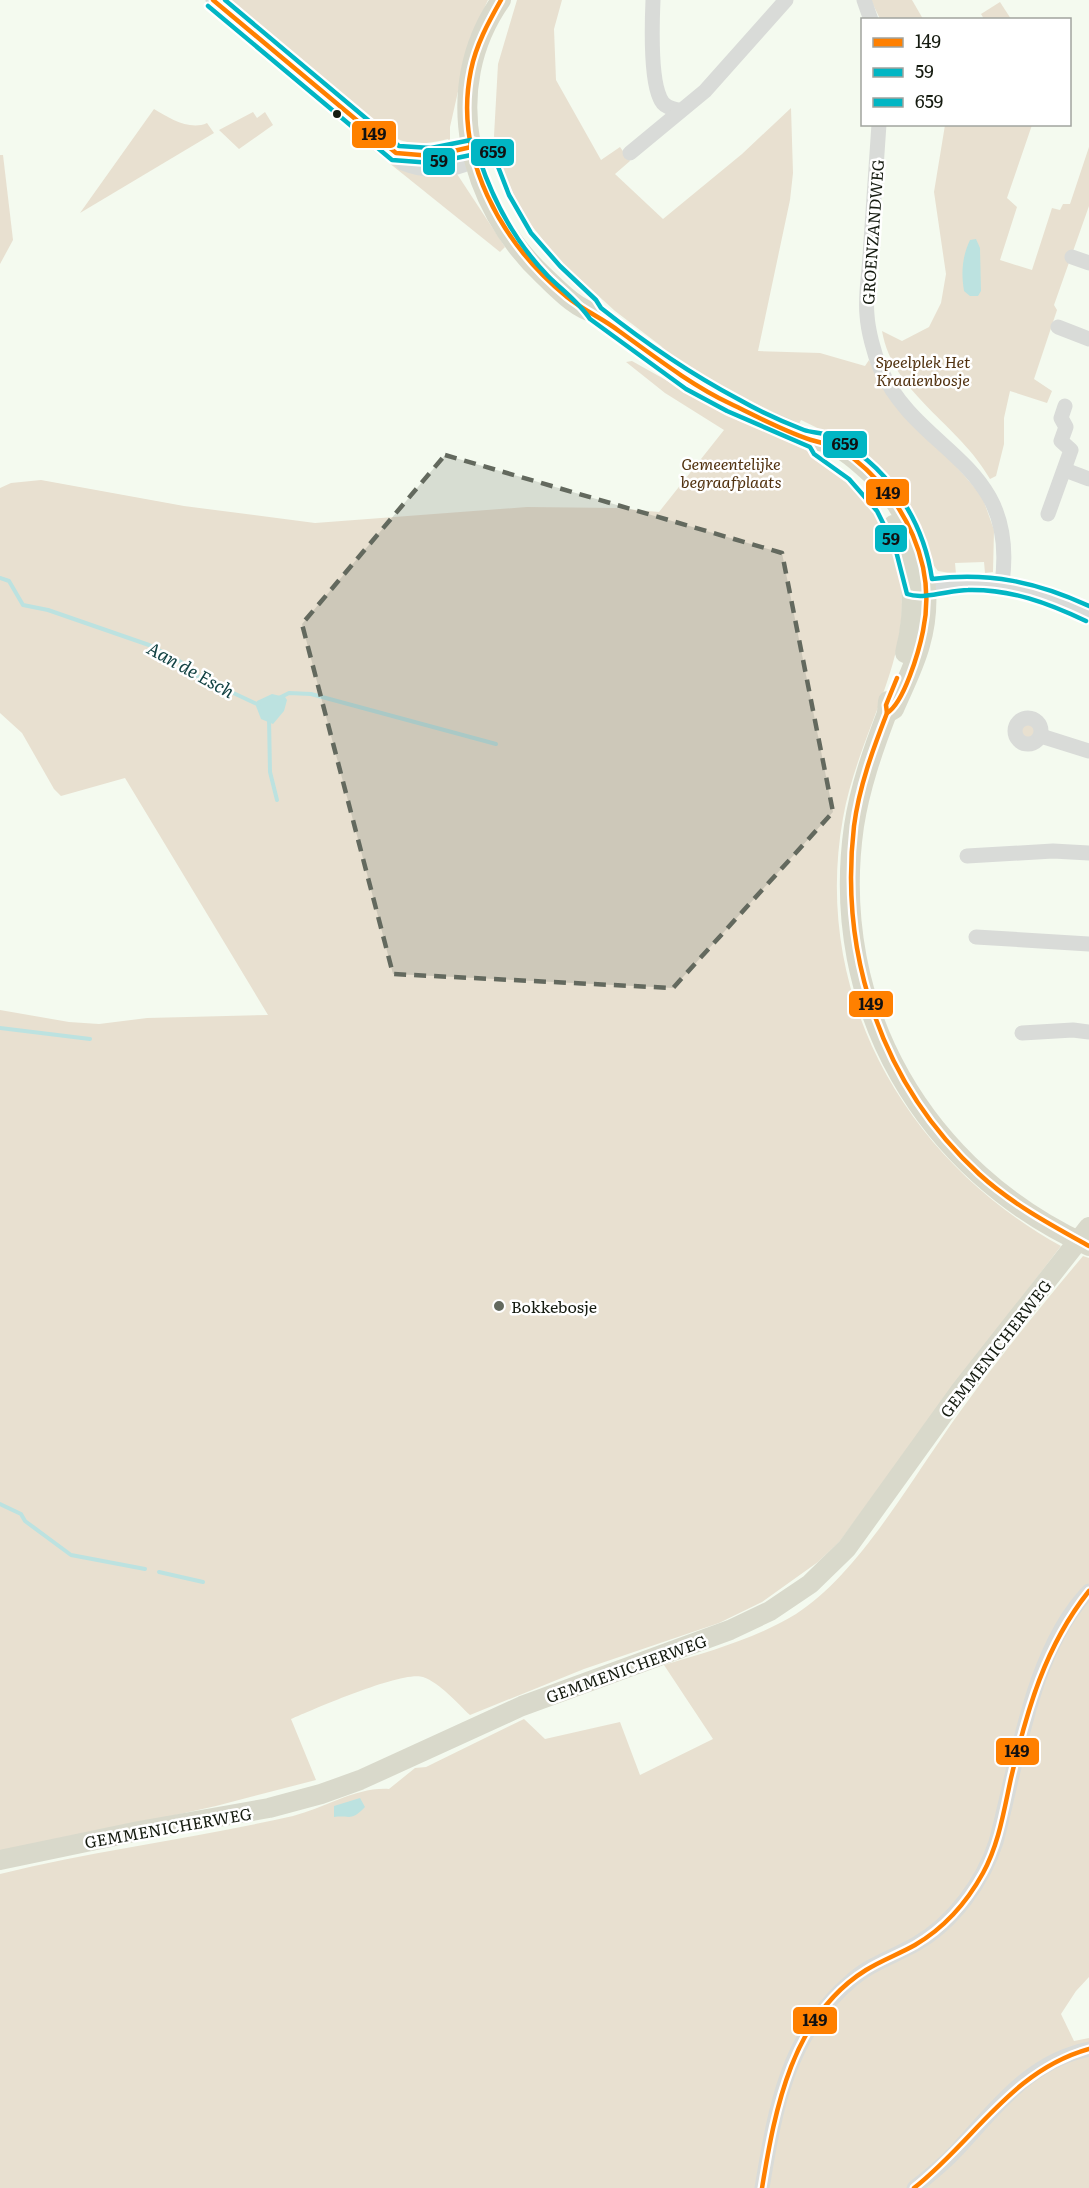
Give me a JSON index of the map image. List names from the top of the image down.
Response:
{
  "streets": {
    "main road": ["GEMMENICHERWEG"],
    "street": ["GROENZANDWEG"]
  },
  "water": ["Aan de Esch"],
  "parks": ["Speelplek Het Kraaienbosje", "Gemeentelijke begraafplaats"],
  "places": ["Bokkebosje"],
  "lines": ["transit line 149", "transit line 659", "transit line 59"],
  "legend": ["149", "59", "659"]
}
